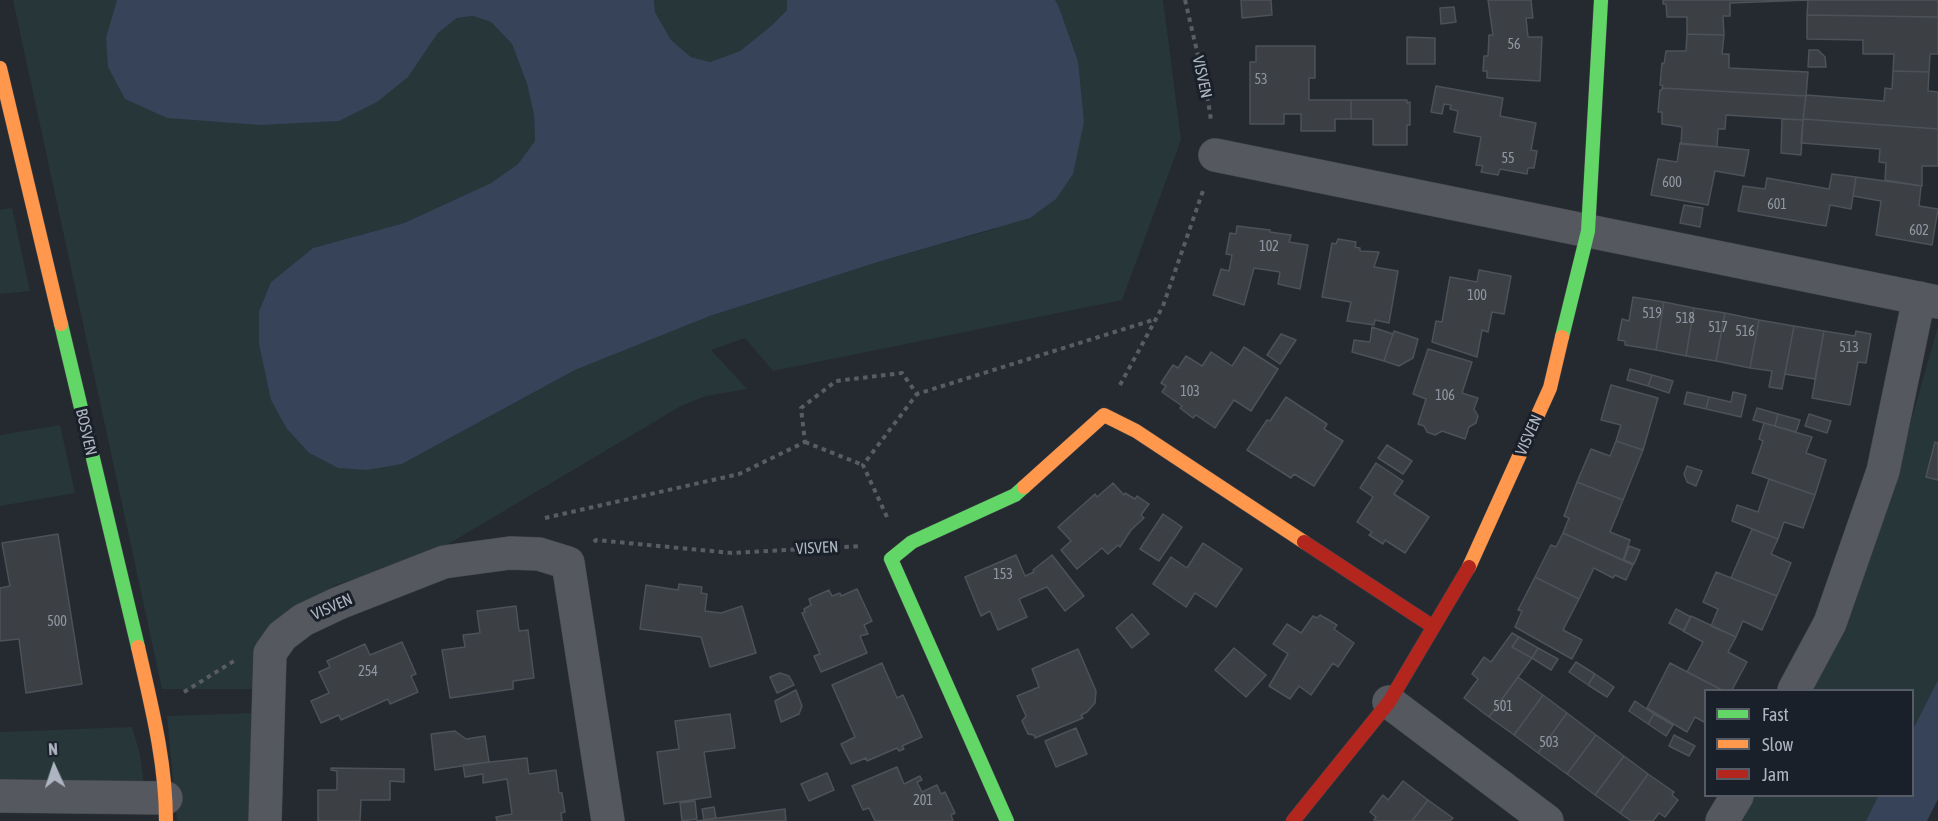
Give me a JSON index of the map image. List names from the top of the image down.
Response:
{
  "streets": {
    "street": ["VISVEN", "BOSVEN"]
  },
  "house_numbers": [
    "56",
    "53",
    "55",
    "600",
    "601",
    "602",
    "102",
    "100",
    "519",
    "518",
    "517",
    "516",
    "513",
    "103",
    "106",
    "153",
    "500",
    "254",
    "501",
    "503",
    "201"
  ],
  "legend": ["Fast", "Slow", "Jam"],
  "north": "top"
}
